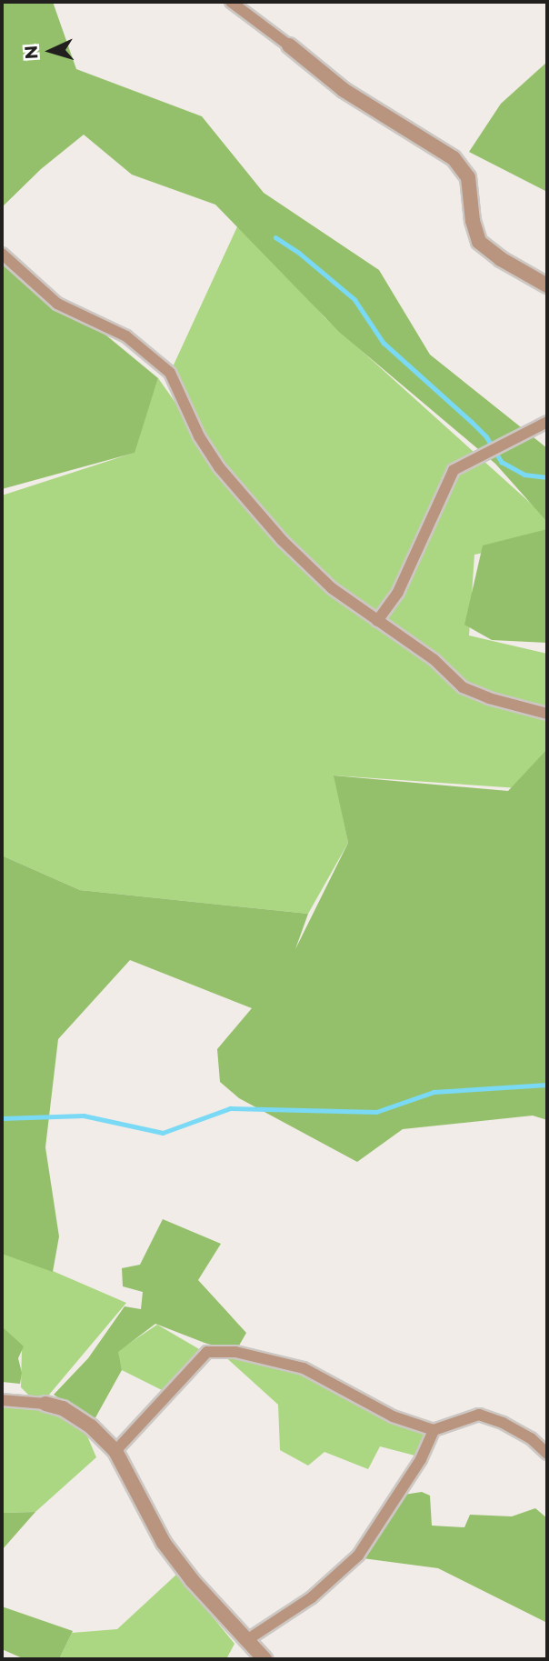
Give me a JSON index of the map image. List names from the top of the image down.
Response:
{
  "north": "left"
}
